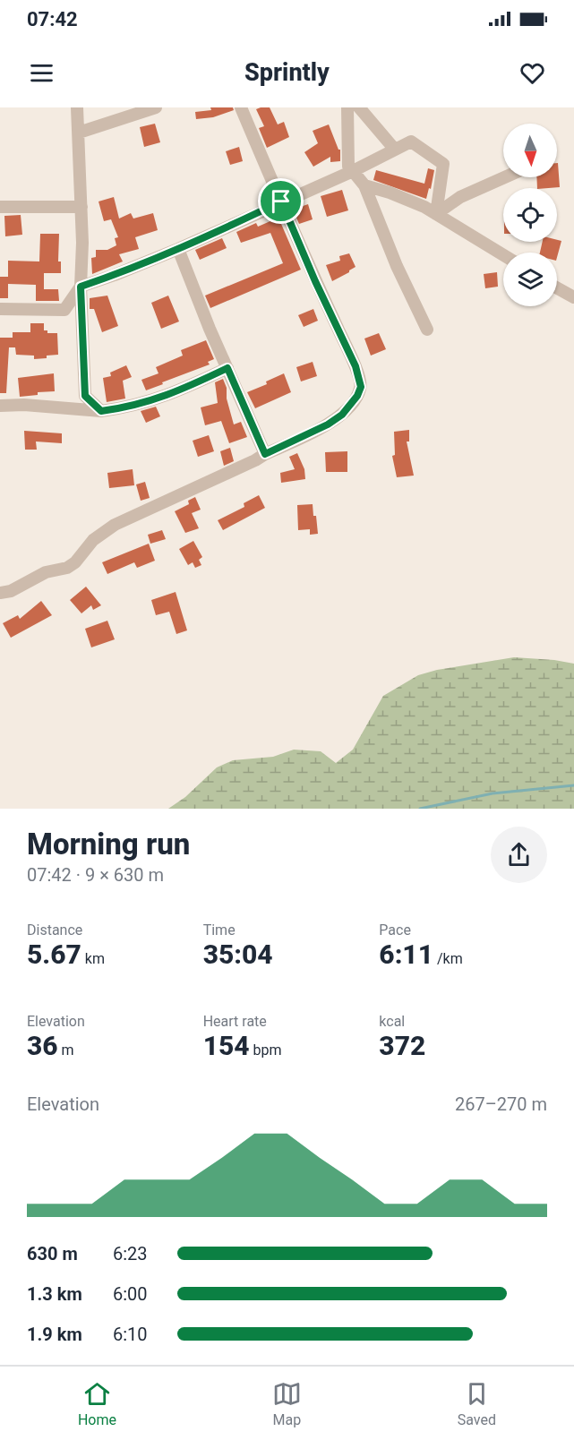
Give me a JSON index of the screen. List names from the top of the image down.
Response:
{
  "north": "bottom",
  "page": {
    "status": "07:42",
    "header": "Sprintly",
    "heading": ["Morning run", "07:42 · 9 × 630 m"],
    "stats": [
      ["Distance", "5.67 km"],
      ["Time", "35:04"],
      ["Pace", "6:11 /km"],
      ["Elevation", "36 m"],
      ["Heart rate", "154 bpm"],
      ["kcal", "372"]
    ],
    "chart": ["Elevation", "267–270 m"],
    "list": [
      {
        "name": "630 m",
        "note": "6:23"
      },
      {
        "name": "1.3 km",
        "note": "6:00"
      },
      {
        "name": "1.9 km",
        "note": "6:10"
      }
    ],
    "tabs": ["Home", "Map", "Saved"]
  }
}
